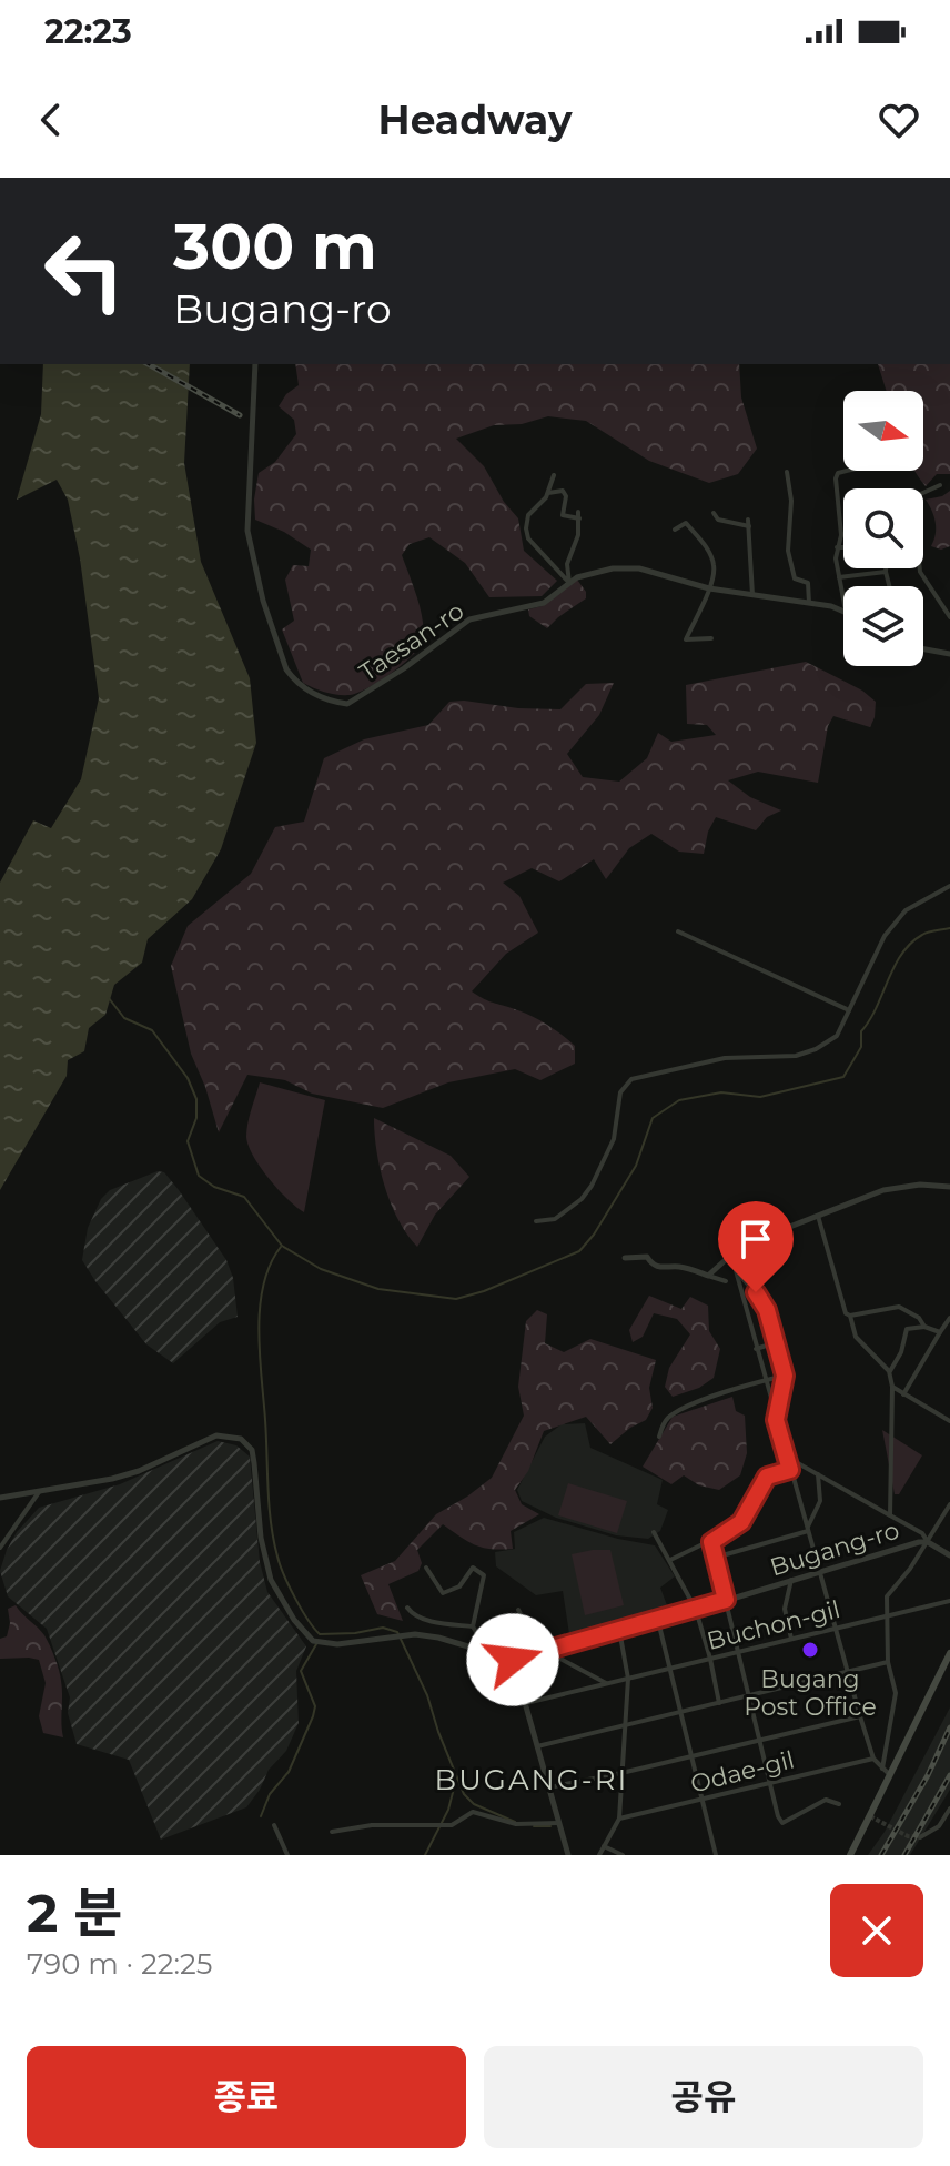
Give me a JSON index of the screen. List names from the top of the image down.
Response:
{
  "streets": {
    "street": [
      "Taesan-ro",
      "Bugang-ro",
      "Buchon-gil",
      "Odae-gil"
    ]
  },
  "districts": ["BUGANG-RI"],
  "places": ["Bugang Post Office"],
  "north": "right",
  "page": {
    "status": "22:23",
    "header": "Headway",
    "turn": ["300 m", "Bugang-ro"],
    "heading": ["2 분", "790 m · 22:25"],
    "buttons": ["종료", "공유"]
  }
}
